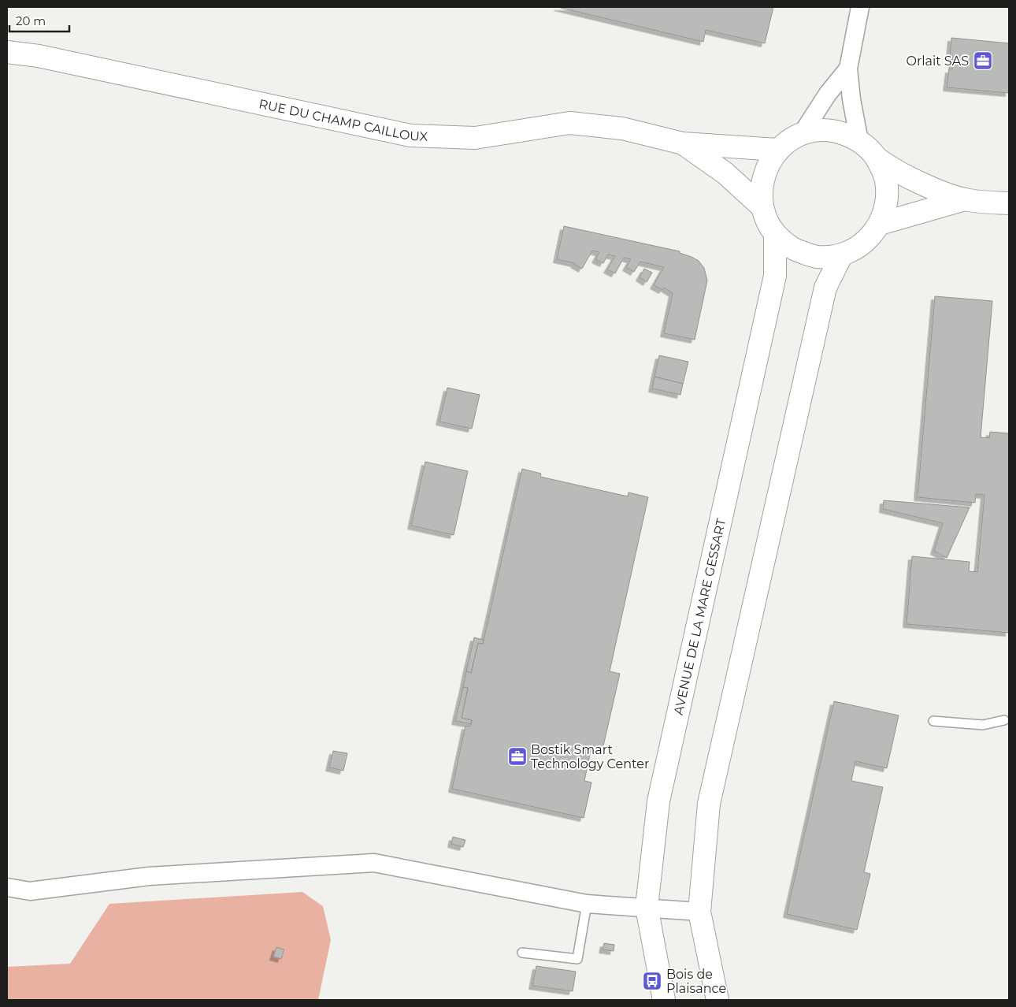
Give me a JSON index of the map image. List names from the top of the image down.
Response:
{
  "streets": {
    "street": ["RUE DU CHAMP CAILLOUX", "AVENUE DE LA MARE GESSART"]
  },
  "crossings": [
    ["RUE DU CHAMP CAILLOUX", "AVENUE DE LA MARE GESSART"]
  ],
  "places": {
    "office": ["Orlait SAS", "Bostik Smart Technology Center"],
    "bus stop": ["Bois de Plaisance"]
  },
  "scale_bar": "20 m"
}
